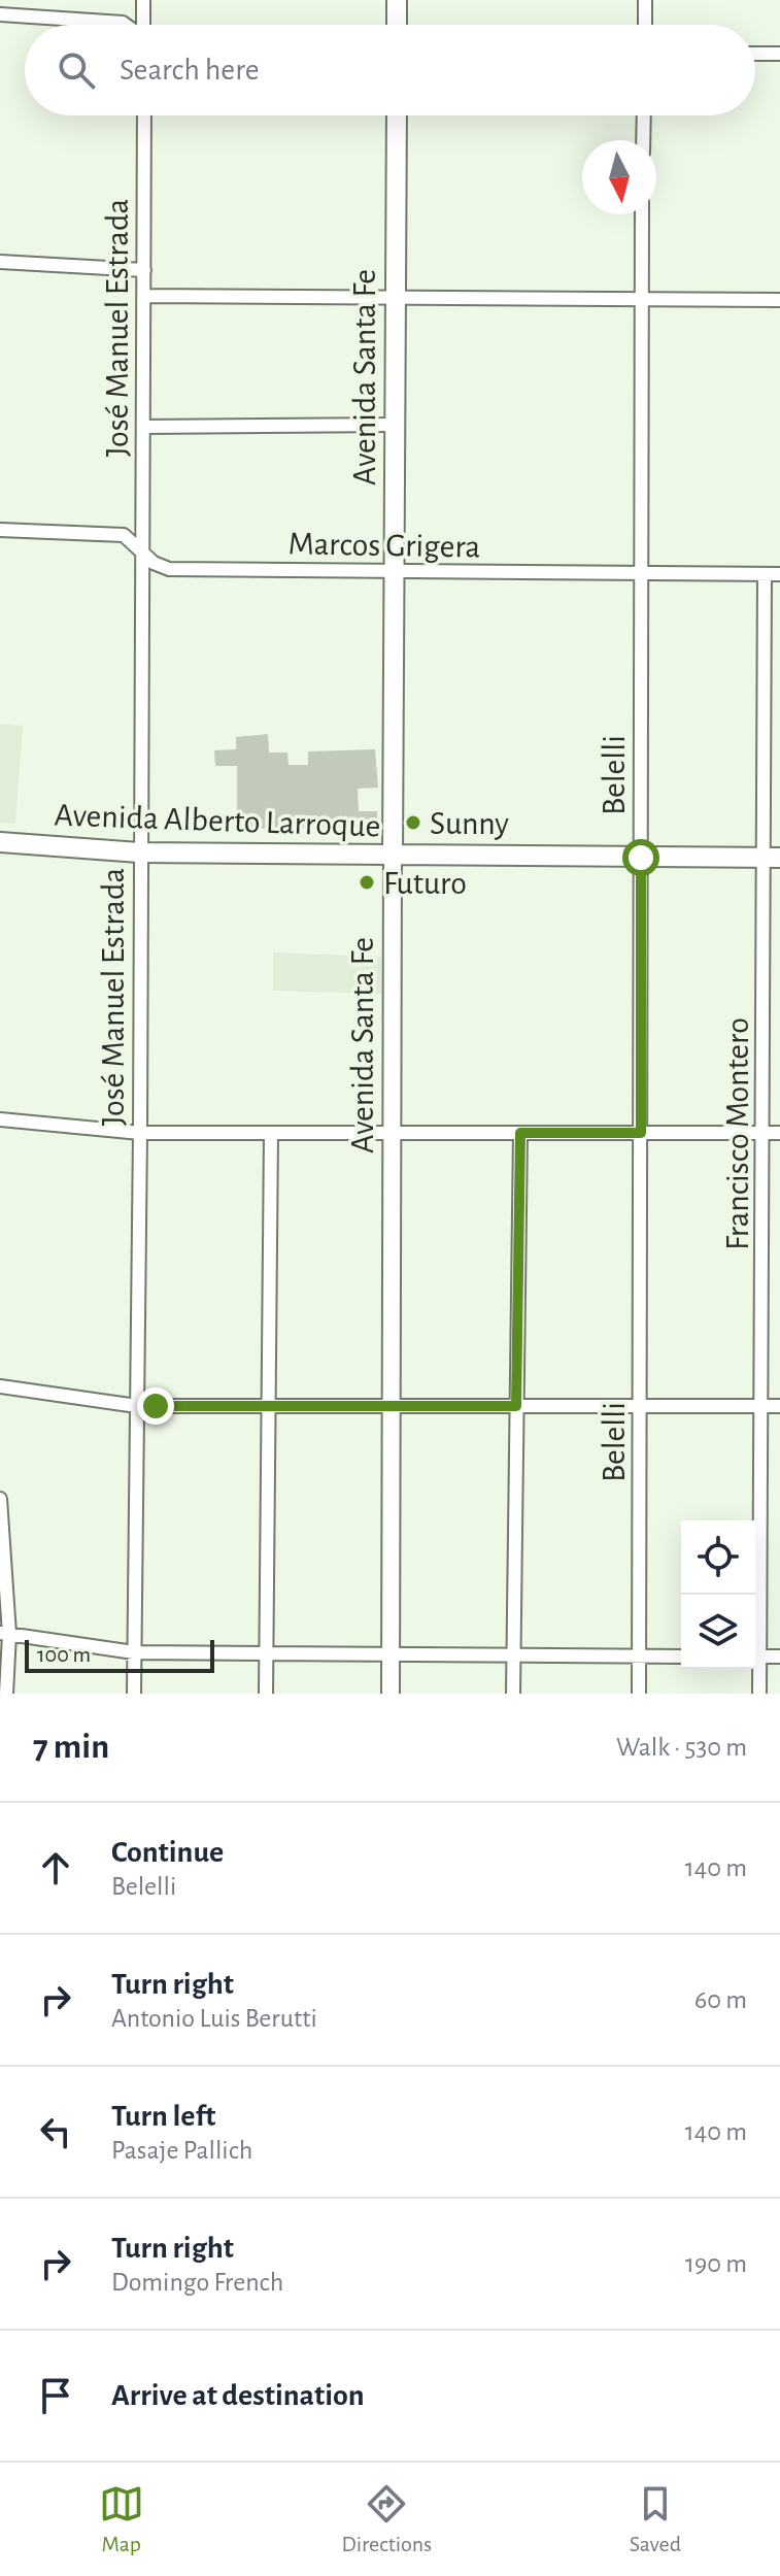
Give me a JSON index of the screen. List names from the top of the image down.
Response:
{
  "streets": {
    "main road": ["Avenida Santa Fe", "Avenida Alberto Larroque"],
    "street": [
      "José Manuel Estrada",
      "Marcos Grigera",
      "Belelli",
      "Francisco Montero"
    ]
  },
  "crossings": [
    ["José Manuel Estrada", "Marcos Grigera"],
    ["José Manuel Estrada", "Avenida Alberto Larroque"],
    ["Avenida Santa Fe", "Marcos Grigera"],
    ["Avenida Santa Fe", "Avenida Alberto Larroque"],
    ["Marcos Grigera", "Belelli"],
    ["Marcos Grigera", "Francisco Montero"],
    ["Belelli", "Avenida Alberto Larroque"],
    ["Avenida Alberto Larroque", "Francisco Montero"]
  ],
  "places": ["Sunny", "Futuro"],
  "scale_bar": "100 m",
  "north": "bottom",
  "page": {
    "search": "Search here",
    "scale": "100 m",
    "heading": ["7 min", "Walk · 530 m"],
    "list": [
      ["Continue", "Belelli", "140 m"],
      ["Turn right", "Antonio Luis Berutti", "60 m"],
      ["Turn left", "Pasaje Pallich", "140 m"],
      ["Turn right", "Domingo French", "190 m"],
      "Arrive at destination"
    ],
    "nav": ["Map", "Directions", "Saved"]
  }
}
